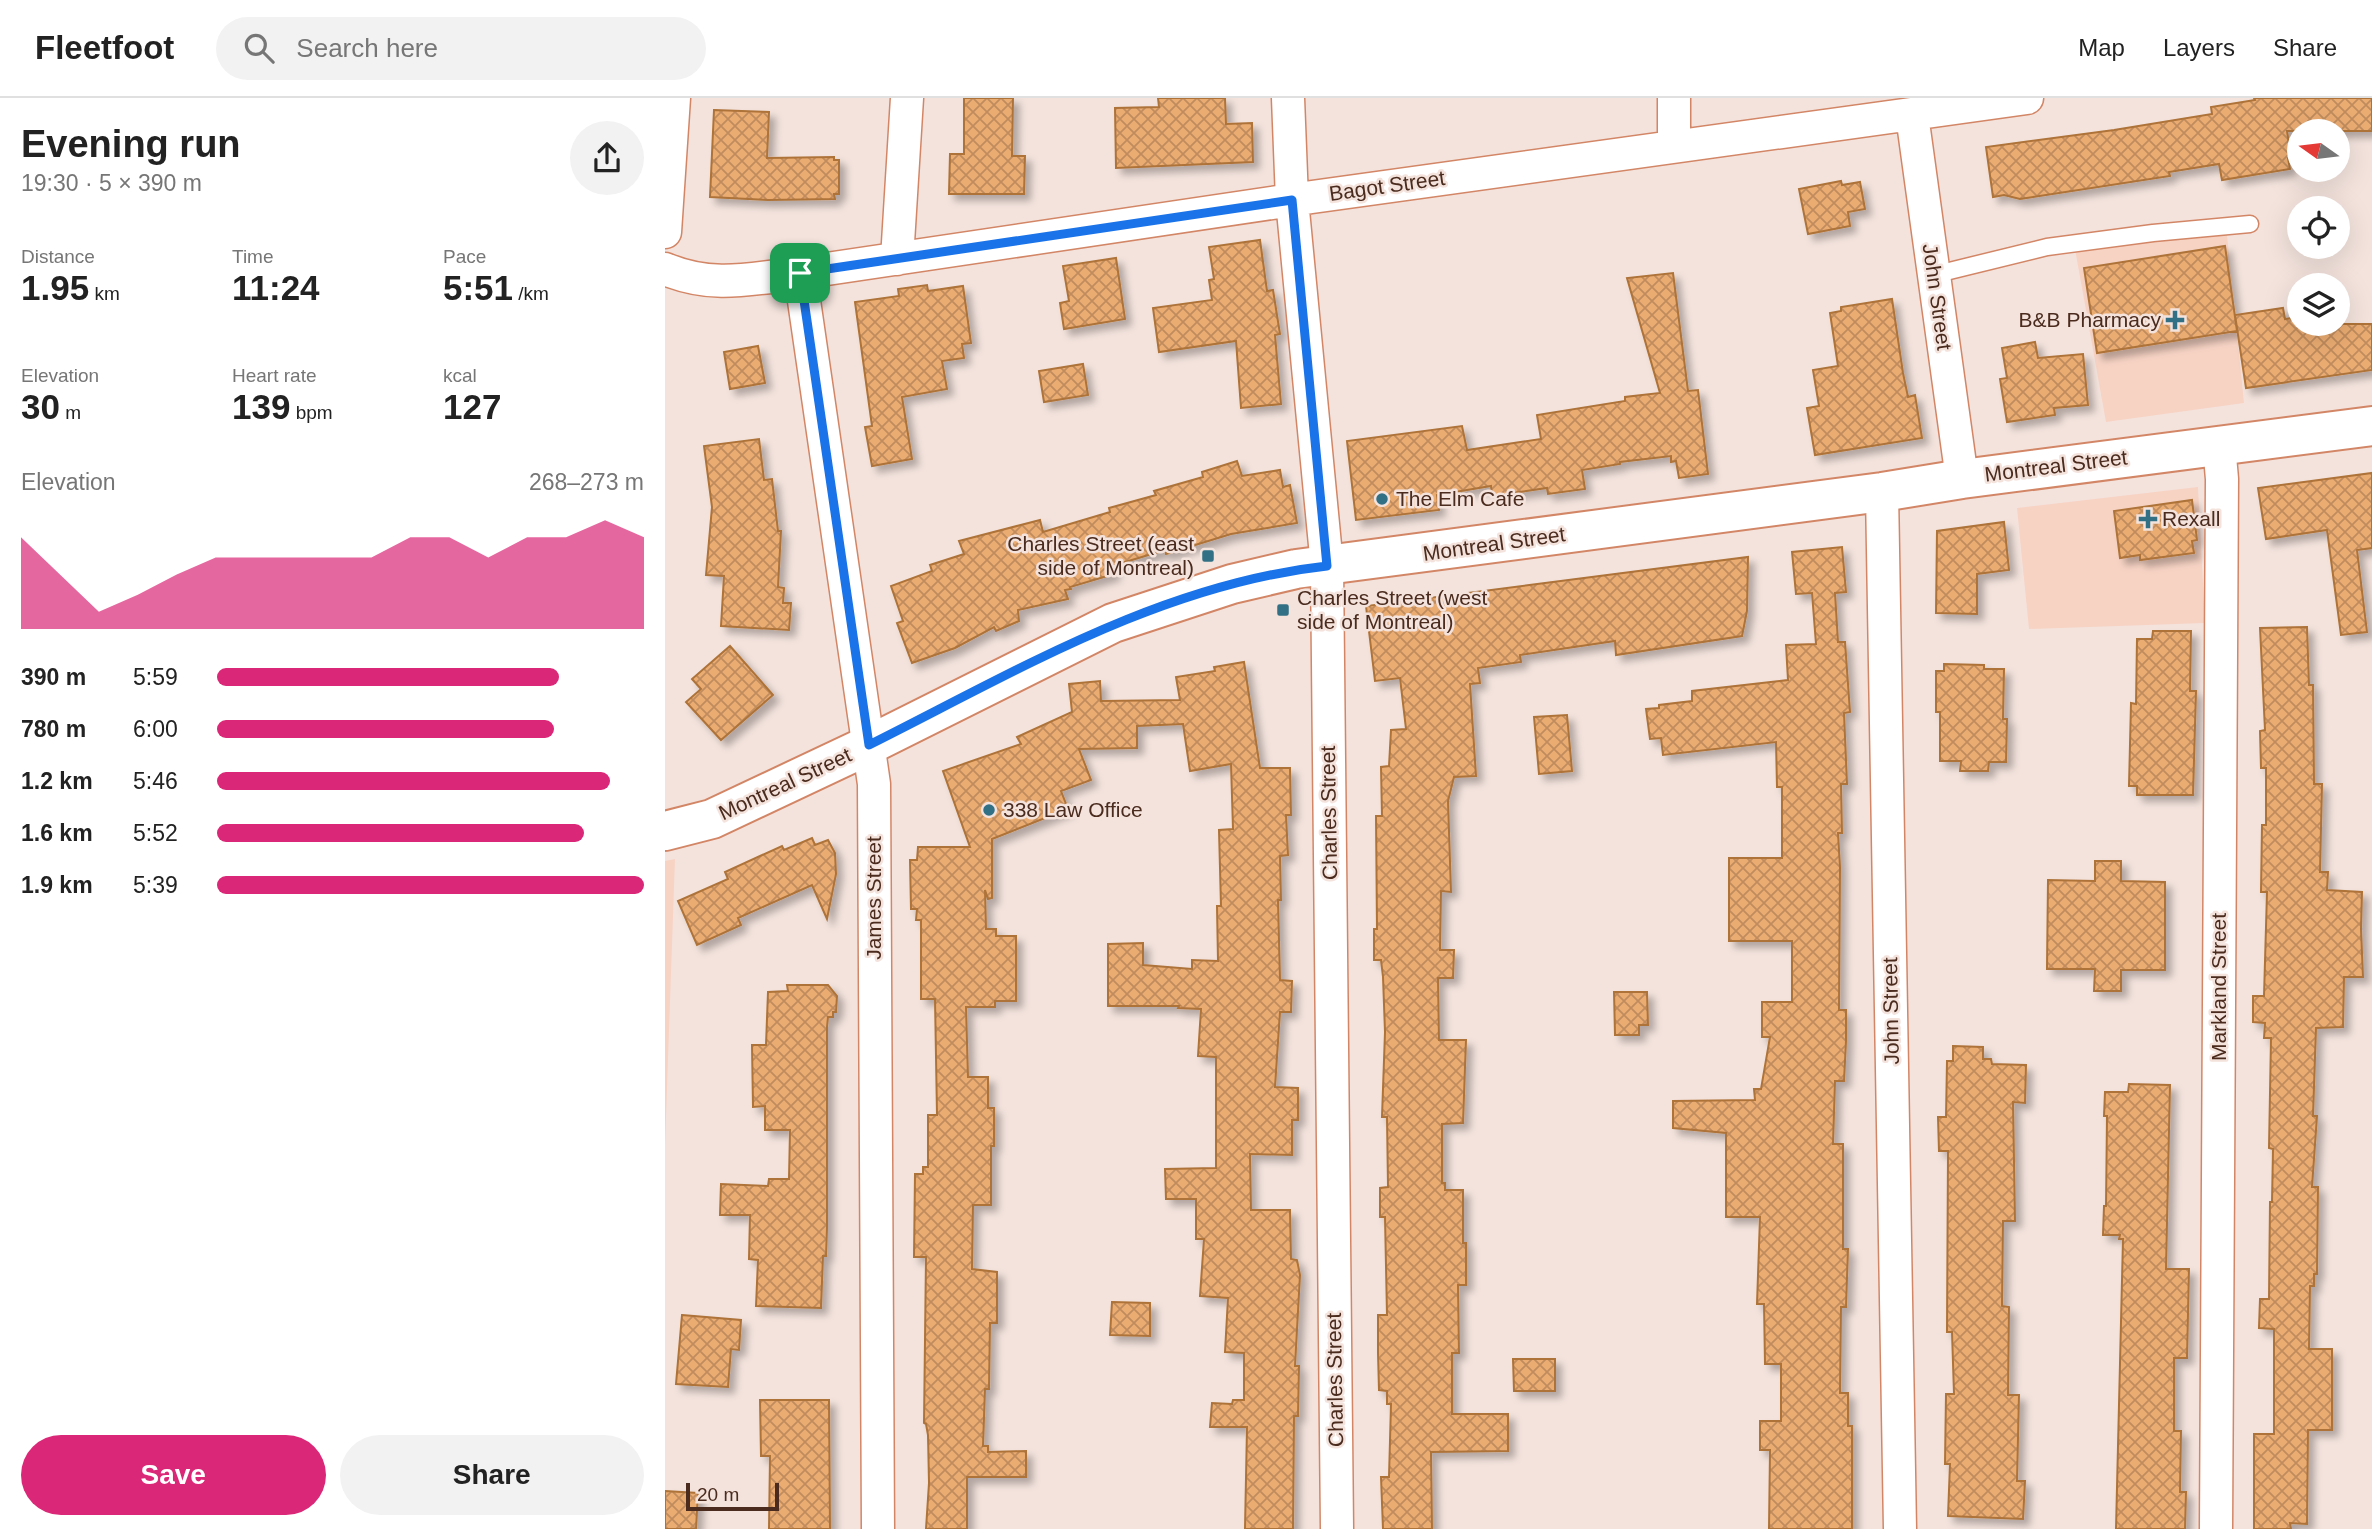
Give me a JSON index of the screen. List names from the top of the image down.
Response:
{
  "streets": {
    "main road": ["Montreal Street"],
    "street": [
      "Bagot Street",
      "John Street",
      "Charles Street",
      "James Street",
      "Markland Street"
    ]
  },
  "crossings": [
    ["Bagot Street", "John Street"],
    ["Bagot Street", "Charles Street"],
    ["Bagot Street", "James Street"],
    ["John Street", "Montreal Street"],
    ["Montreal Street", "Charles Street"],
    ["Montreal Street", "James Street"],
    ["Montreal Street", "Markland Street"]
  ],
  "places": {
    "health": ["B&B Pharmacy", "Rexall"],
    "other": ["The Elm Cafe", "338 Law Office"],
    "transit": ["Charles Street (east side of Montreal)", "Charles Street (west side of Montreal)"]
  },
  "scale_bar": "20 m",
  "north": "left",
  "page": {
    "header": "Fleetfoot",
    "search": "Search here",
    "nav": ["Map", "Layers", "Share"],
    "heading": ["Evening run", "19:30 · 5 × 390 m"],
    "stats": [
      ["Distance", "1.95 km"],
      ["Time", "11:24"],
      ["Pace", "5:51 /km"],
      ["Elevation", "30 m"],
      ["Heart rate", "139 bpm"],
      ["kcal", "127"]
    ],
    "chart": ["Elevation", "268–273 m"],
    "list": [
      {
        "name": "390 m",
        "note": "5:59"
      },
      {
        "name": "780 m",
        "note": "6:00"
      },
      {
        "name": "1.2 km",
        "note": "5:46"
      },
      {
        "name": "1.6 km",
        "note": "5:52"
      },
      {
        "name": "1.9 km",
        "note": "5:39"
      }
    ],
    "buttons": ["Save", "Share"],
    "scale": "20 m"
  }
}
